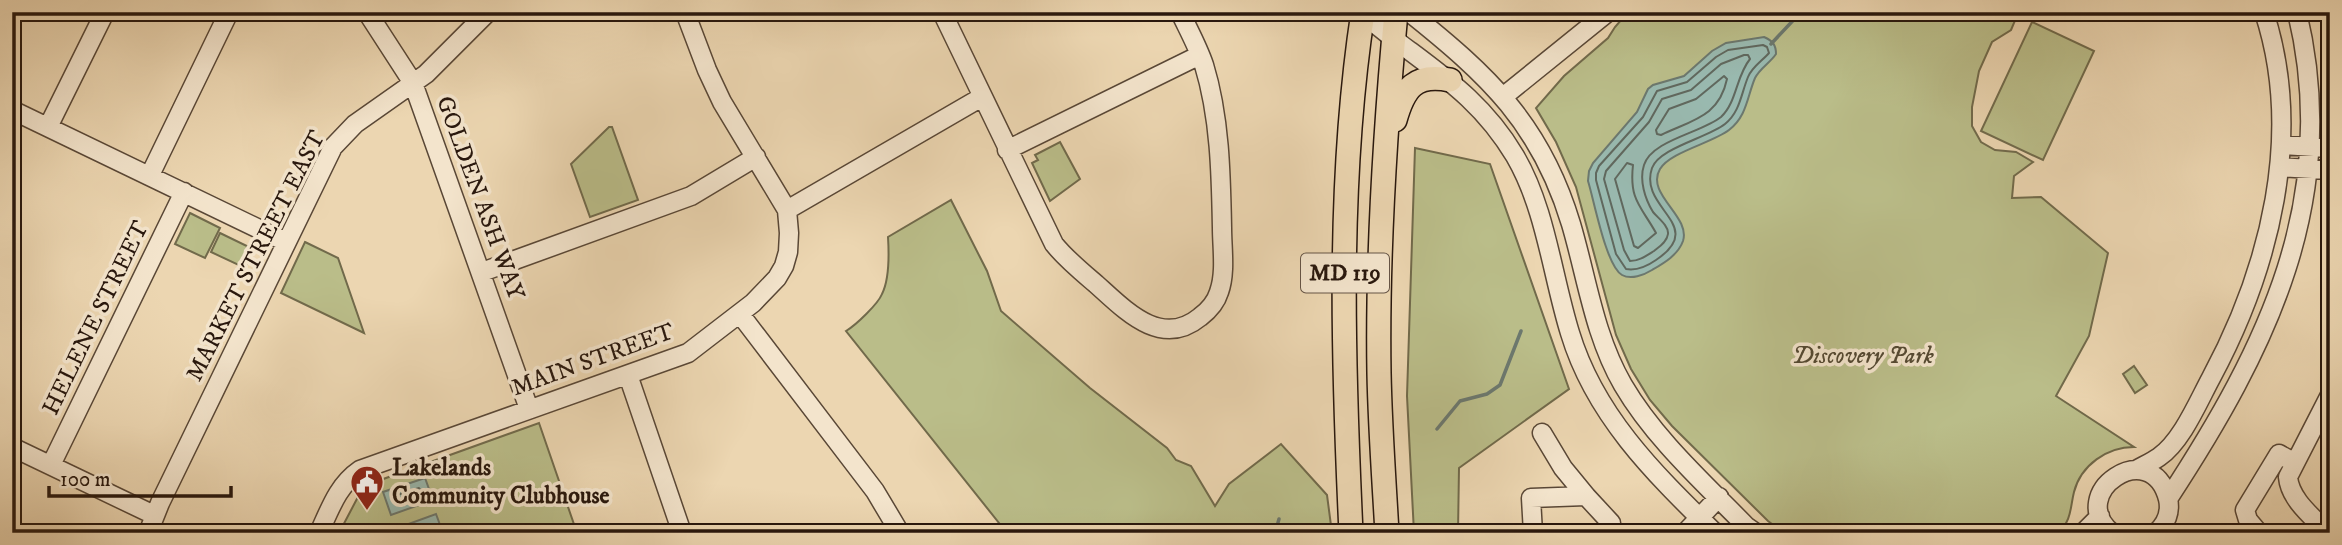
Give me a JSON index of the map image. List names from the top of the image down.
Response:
{
  "streets": {
    "main road": ["MD 119"],
    "street": [
      "GOLDEN ASH WAY",
      "MARKET STREET EAST",
      "HELENE STREET",
      "MAIN STREET"
    ]
  },
  "crossings": [
    ["GOLDEN ASH WAY", "MARKET STREET EAST"],
    ["GOLDEN ASH WAY", "MAIN STREET"]
  ],
  "parks": ["Discovery Park"],
  "places": {
    "public building": ["Lakelands Community Clubhouse"]
  },
  "scale_bar": "100 m"
}
